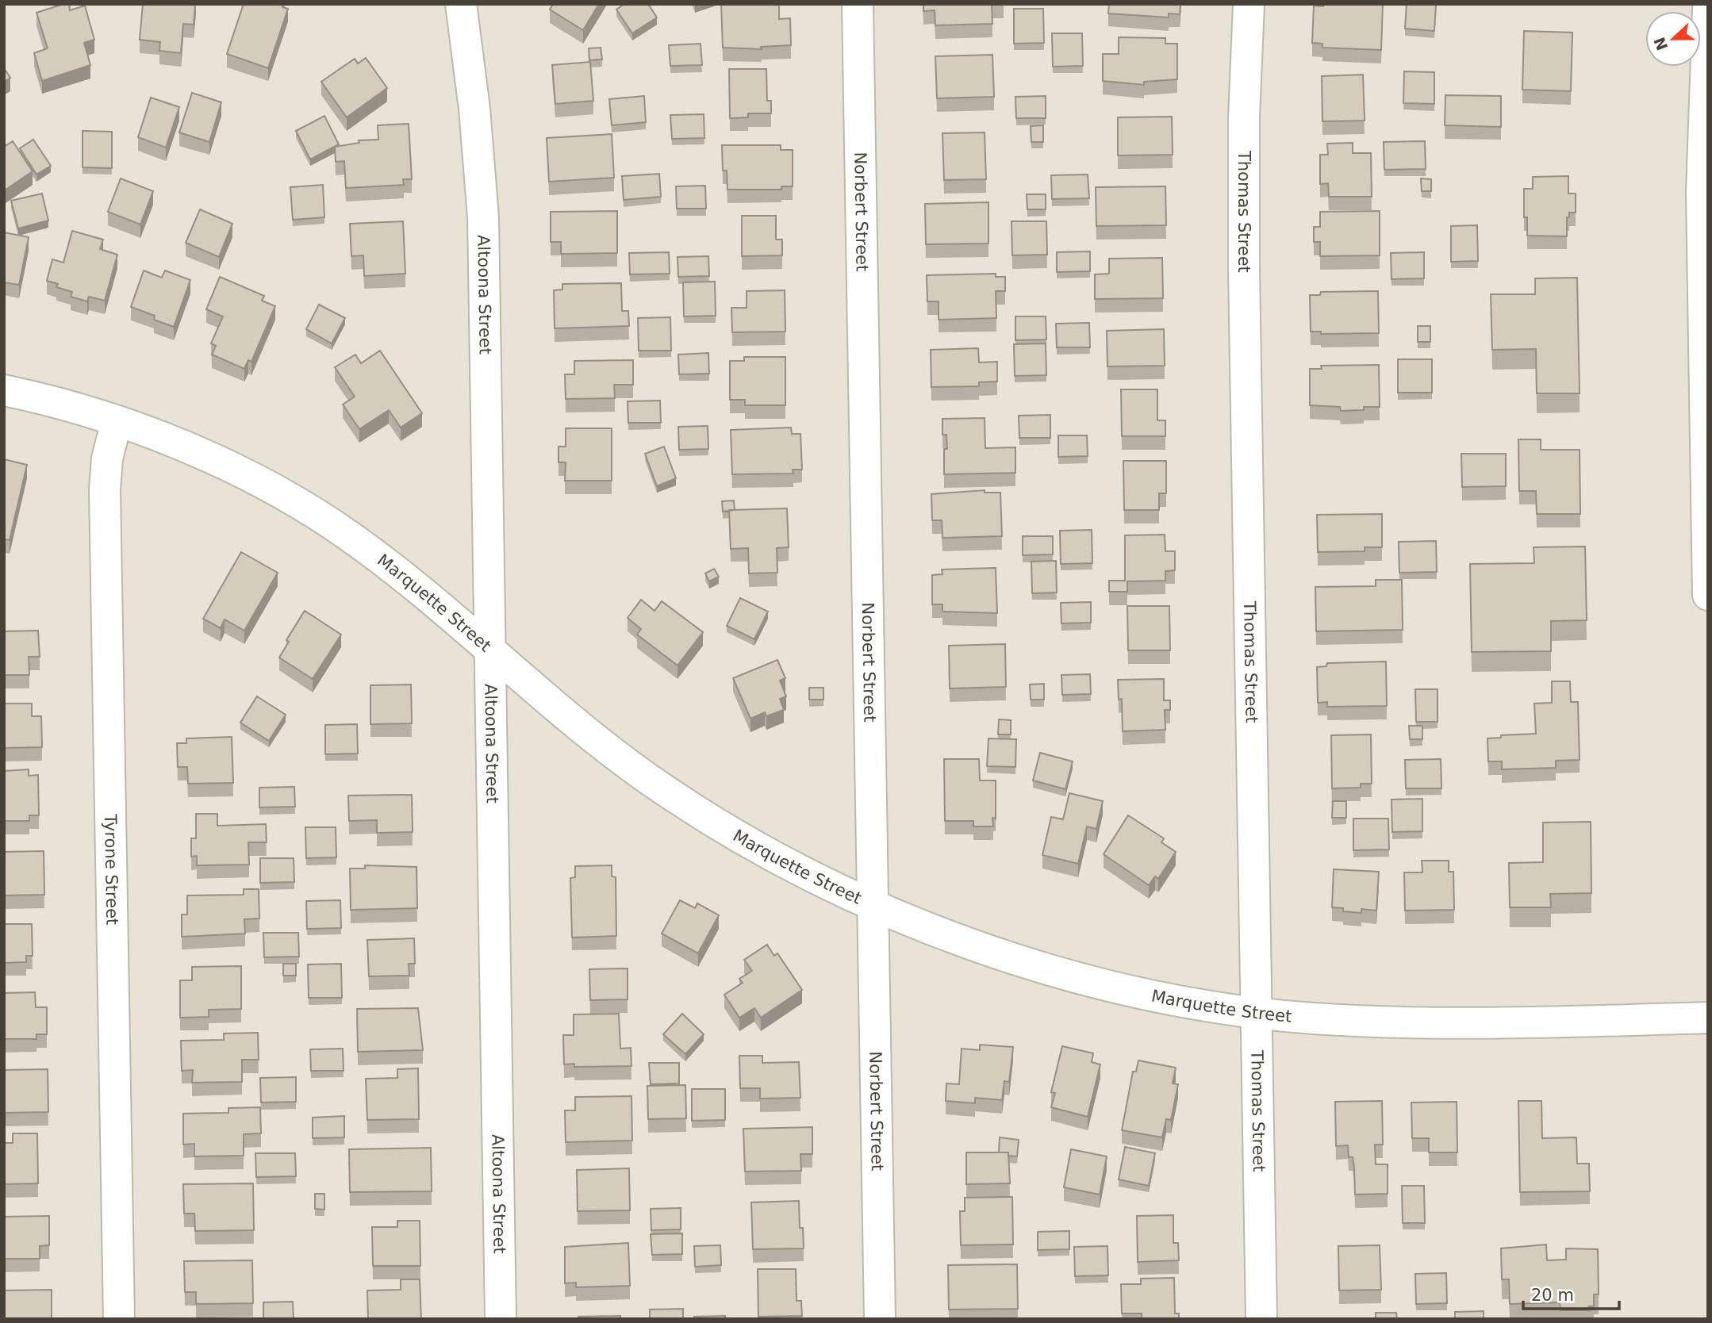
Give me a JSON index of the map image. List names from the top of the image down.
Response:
{
  "streets": {
    "street": [
      "Norbert Street",
      "Thomas Street",
      "Altoona Street",
      "Marquette Street",
      "Tyrone Street"
    ]
  },
  "crossings": [
    ["Norbert Street", "Marquette Street"],
    ["Thomas Street", "Marquette Street"],
    ["Altoona Street", "Marquette Street"],
    ["Marquette Street", "Tyrone Street"]
  ],
  "scale_bar": "20 m",
  "north": "left"
}
